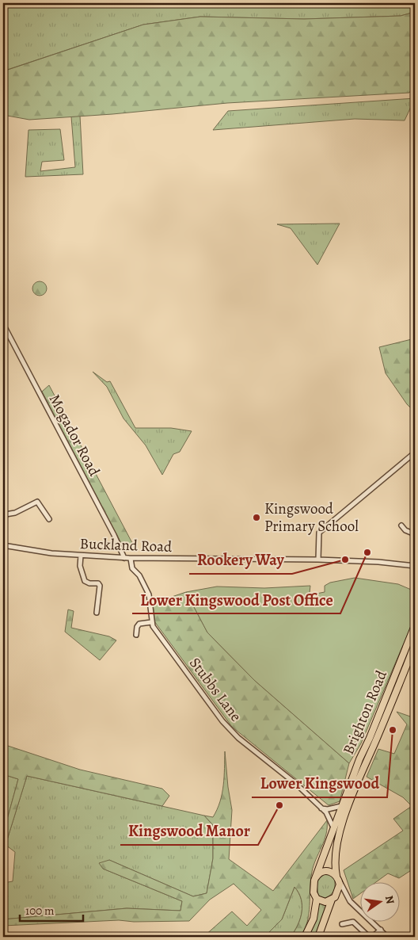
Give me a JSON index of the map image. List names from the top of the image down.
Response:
{
  "streets": {
    "highway": ["Brighton Road"],
    "street": ["Mogador Road", "Buckland Road", "Stubbs Lane"]
  },
  "crossings": [
    ["Mogador Road", "Buckland Road"],
    ["Stubbs Lane", "Brighton Road"]
  ],
  "places": [
    "Kingswood Primary School",
    "Lower Kingswood Post Office",
    "Rookery Way",
    "Lower Kingswood",
    "Kingswood Manor"
  ],
  "scale_bar": "100 m",
  "north": "right"
}
